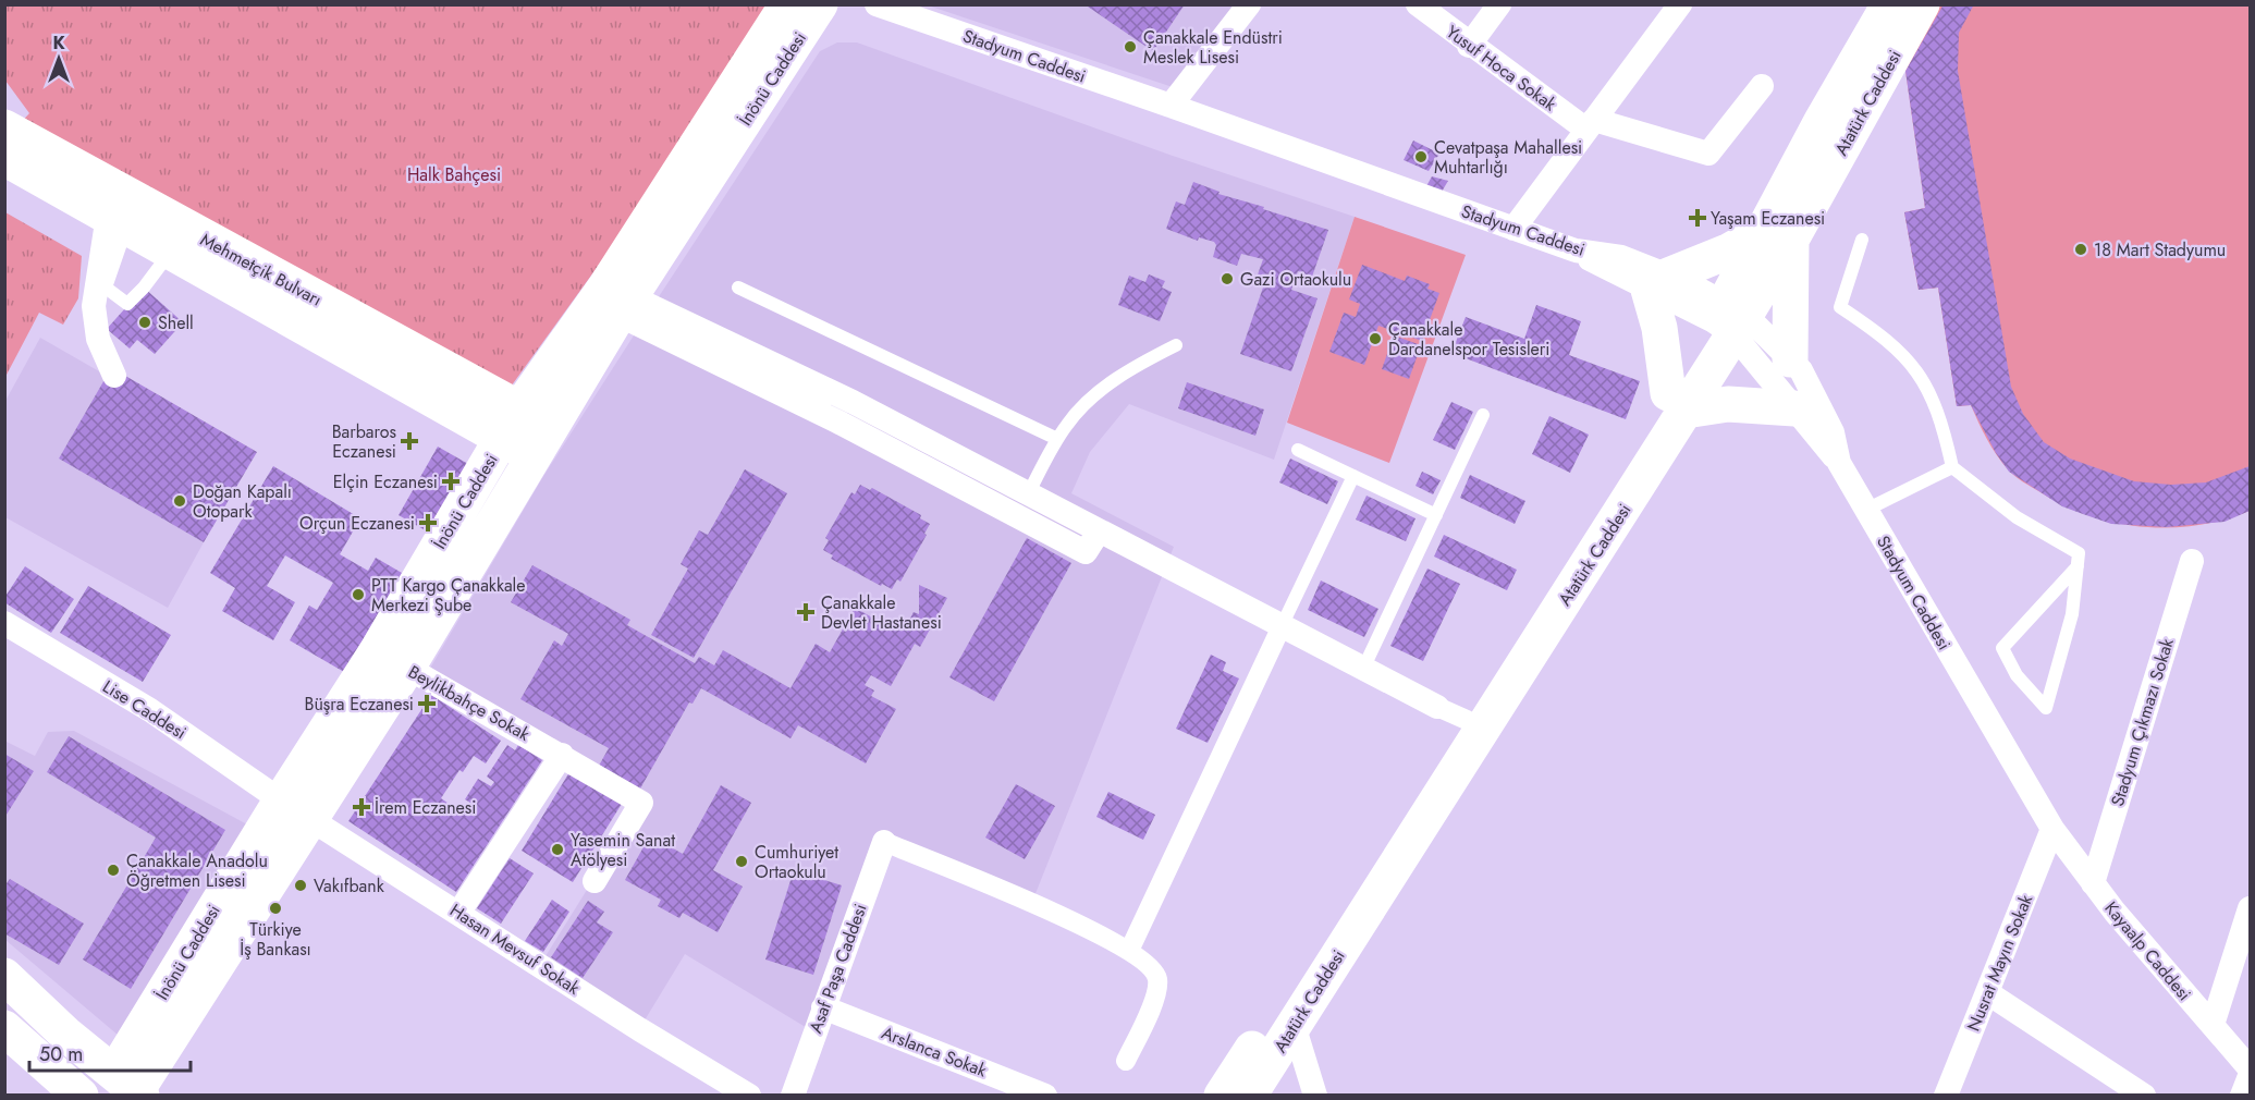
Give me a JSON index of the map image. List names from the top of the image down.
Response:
{
  "streets": {
    "main road": ["İnönü Caddesi", "Atatürk Caddesi", "Mehmetçik Bulvarı"],
    "street": [
      "Stadyum Caddesi",
      "Yusuf Hoca Sokak",
      "Beylikbahçe Sokak",
      "Lise Caddesi",
      "Stadyum Çıkmazı Sokak",
      "Hasan Mevsuf Sokak",
      "Kayaalp Caddesi",
      "Nusrat Mayın Sokak",
      "Asaf Paşa Caddesi",
      "Arslanca Sokak"
    ]
  },
  "crossings": [
    ["Stadyum Caddesi", "Atatürk Caddesi"],
    ["Stadyum Caddesi", "Kayaalp Caddesi"],
    ["Stadyum Caddesi", "Nusrat Mayın Sokak"],
    ["İnönü Caddesi", "Mehmetçik Bulvarı"],
    ["İnönü Caddesi", "Beylikbahçe Sokak"],
    ["İnönü Caddesi", "Lise Caddesi"],
    ["İnönü Caddesi", "Hasan Mevsuf Sokak"],
    ["Lise Caddesi", "Hasan Mevsuf Sokak"],
    ["Stadyum Çıkmazı Sokak", "Kayaalp Caddesi"],
    ["Kayaalp Caddesi", "Nusrat Mayın Sokak"],
    ["Asaf Paşa Caddesi", "Arslanca Sokak"]
  ],
  "parks": ["Halk Bahçesi"],
  "places": {
    "other": [
      "Çanakkale Endüstri Meslek Lisesi",
      "Cevatpaşa Mahallesi Muhtarlığı",
      "18 Mart Stadyumu",
      "Gazi Ortaokulu",
      "Shell",
      "Çanakkale Dardanelspor Tesisleri",
      "Doğan Kapalı Otopark",
      "PTT Kargo Çanakkale Merkezi Şube",
      "Yasemin Sanat Atölyesi",
      "Cumhuriyet Ortaokulu",
      "Çanakkale Anadolu Öğretmen Lisesi",
      "Vakıfbank",
      "Türkiye İş Bankası"
    ],
    "health": [
      "Yaşam Eczanesi",
      "Barbaros Eczanesi",
      "Elçin Eczanesi",
      "Orçun Eczanesi",
      "Çanakkale Devlet Hastanesi",
      "Büşra Eczanesi",
      "İrem Eczanesi"
    ]
  },
  "scale_bar": "50 m",
  "north": "top"
}
